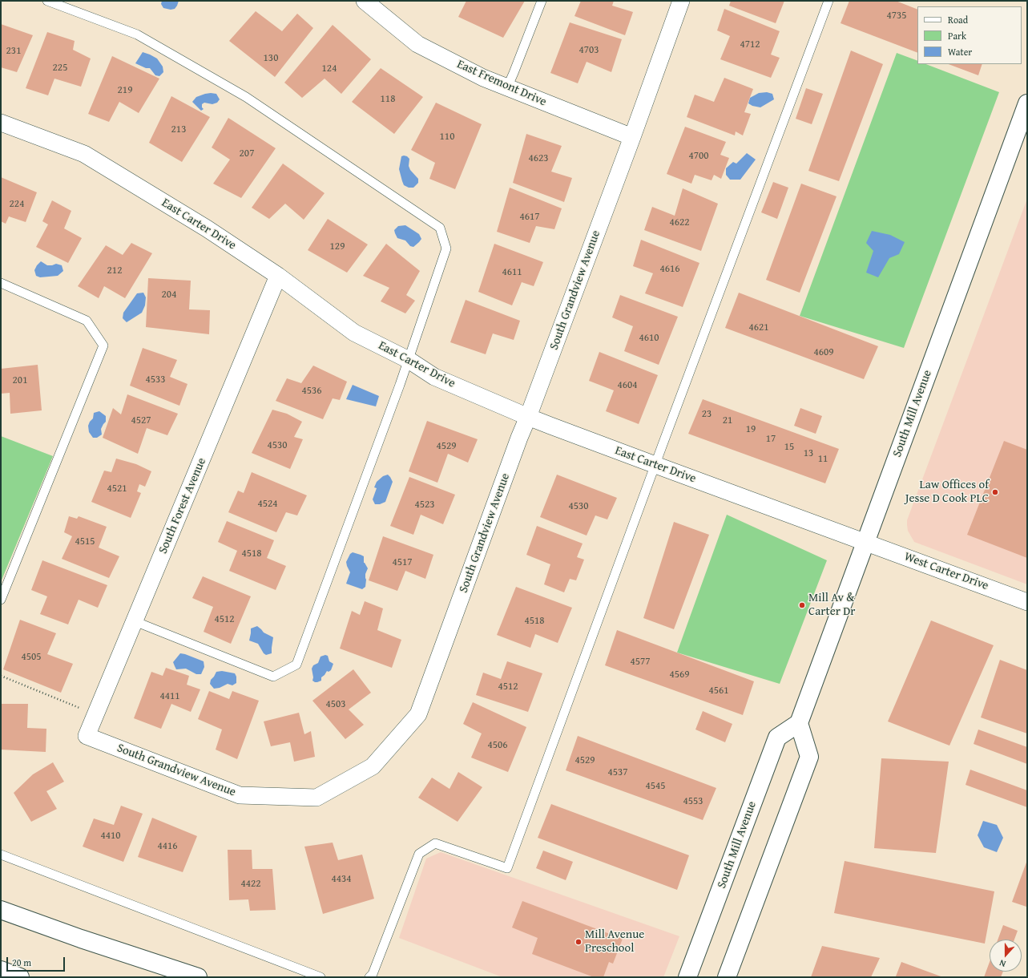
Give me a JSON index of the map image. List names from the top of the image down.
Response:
{
  "streets": {
    "main road": ["South Mill Avenue"],
    "street": [
      "East Fremont Drive",
      "East Carter Drive",
      "South Grandview Avenue",
      "South Forest Avenue",
      "West Carter Drive"
    ]
  },
  "crossings": [
    ["East Fremont Drive", "South Grandview Avenue"],
    ["East Carter Drive", "South Grandview Avenue"],
    ["East Carter Drive", "South Mill Avenue"],
    ["East Carter Drive", "South Forest Avenue"],
    ["East Carter Drive", "West Carter Drive"],
    ["South Grandview Avenue", "South Forest Avenue"],
    ["South Mill Avenue", "West Carter Drive"]
  ],
  "places": ["Law Offices of Jesse D Cook PLC", "Mill Av & Carter Dr", "Mill Avenue Preschool"],
  "house_numbers": [
    "4735",
    "4712",
    "4703",
    "231",
    "130",
    "225",
    "124",
    "219",
    "118",
    "213",
    "110",
    "207",
    "4700",
    "4623",
    "224",
    "4617",
    "4622",
    "129",
    "4616",
    "212",
    "4611",
    "204",
    "4621",
    "4610",
    "4609",
    "4533",
    "201",
    "4604",
    "4536",
    "23",
    "4527",
    "21",
    "19",
    "17",
    "4530",
    "4529",
    "15",
    "13",
    "11",
    "4521",
    "4524",
    "4523",
    "4530",
    "4515",
    "4518",
    "4517",
    "4512",
    "4518",
    "4505",
    "4577",
    "4569",
    "4512",
    "4561",
    "4411",
    "4503",
    "4506",
    "4529",
    "4537",
    "4545",
    "4553",
    "4410",
    "4416",
    "4434",
    "4422"
  ],
  "legend": ["Road", "Park", "Water"],
  "scale_bar": "20 m",
  "north": "bottom"
}
